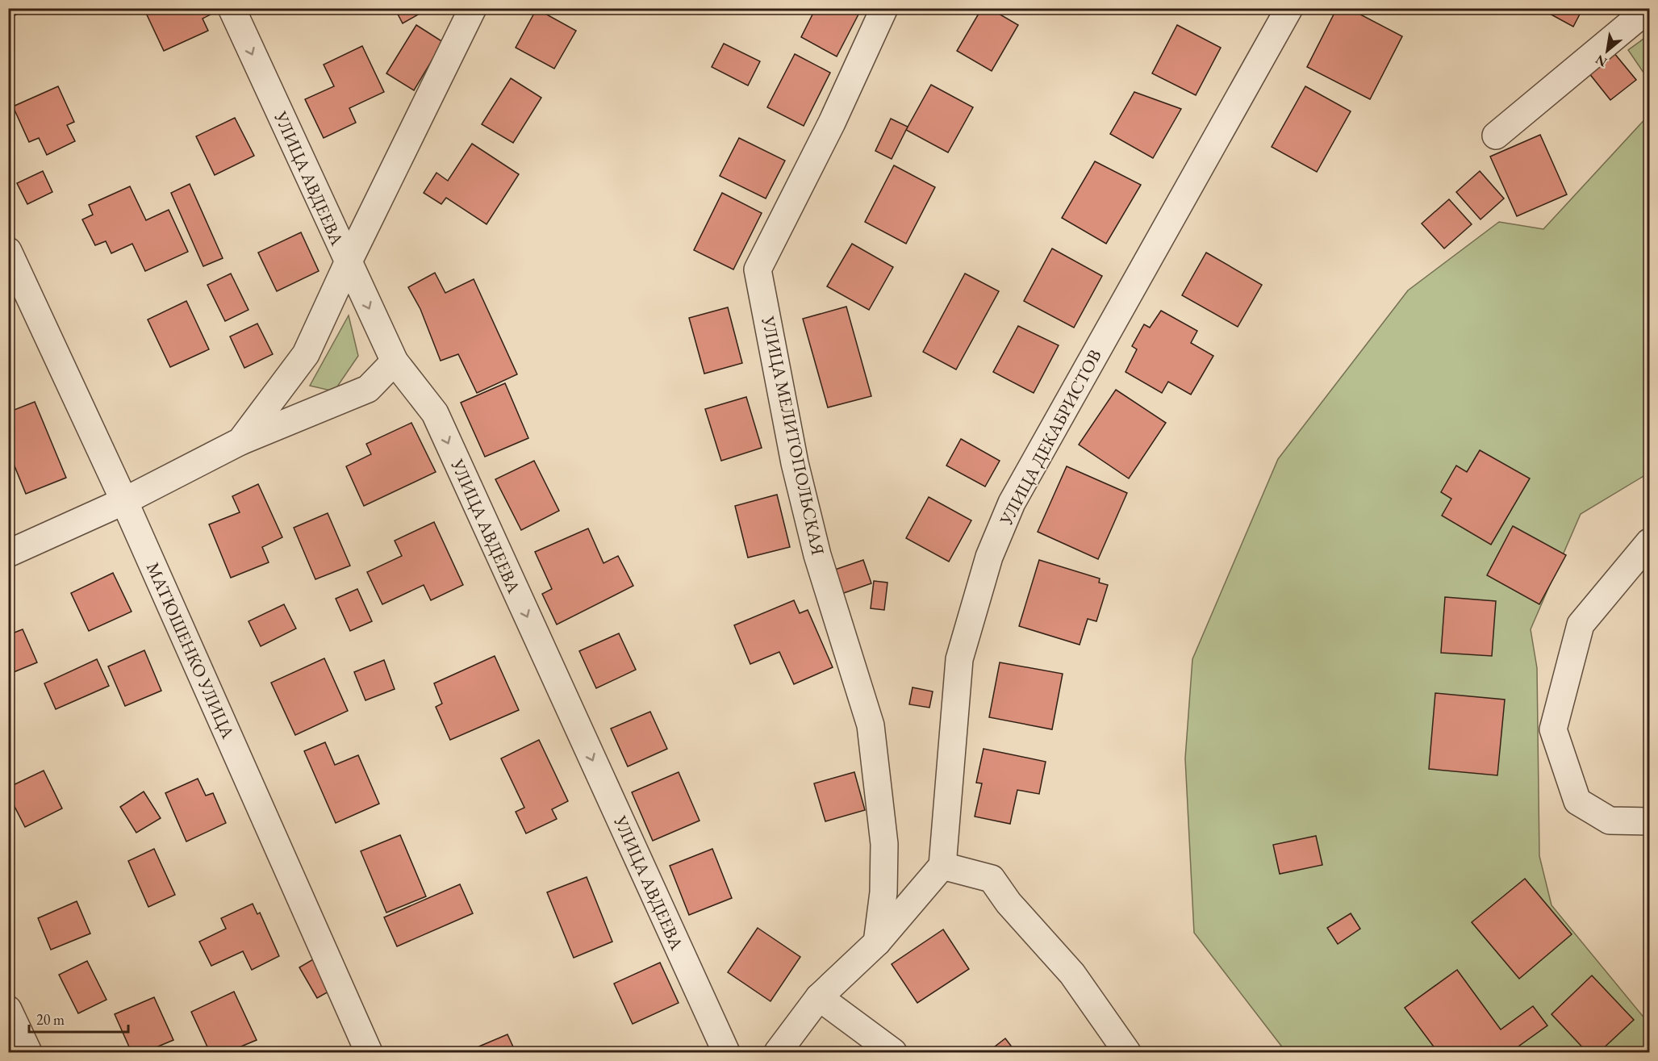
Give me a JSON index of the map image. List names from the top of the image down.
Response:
{
  "streets": {
    "street": [
      "УЛИЦА АВДЕЕВА",
      "УЛИЦА МЕЛИТОПОЛЬСКАЯ",
      "УЛИЦА ДЕКАБРИСТОВ",
      "МАТЮШЕНКО УЛИЦА"
    ]
  },
  "one_way": ["УЛИЦА АВДЕЕВА"],
  "scale_bar": "20 m",
  "north": "bottom left"
}
